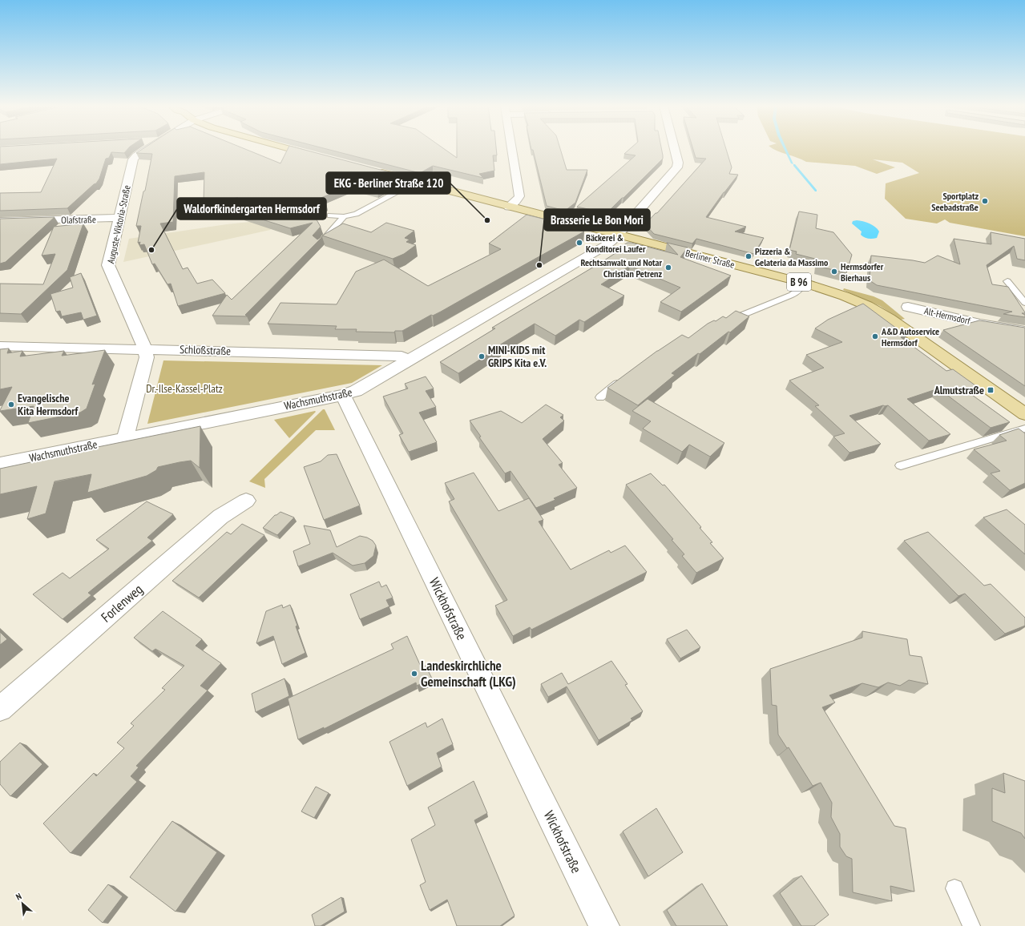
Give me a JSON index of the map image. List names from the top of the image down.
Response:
{
  "streets": {
    "main road": ["Berliner Straße", "B 96"],
    "street": [
      "Olafstraße",
      "Auguste-Viktoria-Straße",
      "Alt-Hermsdorf",
      "Schloßstraße",
      "Wachsmuthstraße",
      "Forlenweg",
      "Wickhofstraße"
    ]
  },
  "crossings": [
    ["Olafstraße", "Auguste-Viktoria-Straße"],
    ["Auguste-Viktoria-Straße", "Schloßstraße"],
    ["Auguste-Viktoria-Straße", "Wachsmuthstraße"],
    ["Berliner Straße", "Wachsmuthstraße"],
    ["Schloßstraße", "Wachsmuthstraße"],
    ["Wachsmuthstraße", "Wickhofstraße"]
  ],
  "parks": ["Dr.-Ilse-Kassel-Platz"],
  "places": {
    "other": [
      "Sportplatz Seebadstraße",
      "EKG - Berliner Straße 120",
      "Bäckerei & Konditorei Laufer",
      "Waldorfkindergarten Hermsdorf",
      "Pizzeria & Gelateria da Massimo",
      "Brasserie Le Bon Mori",
      "Rechtsanwalt und Notar Christian Petrenz",
      "Hermsdorfer Bierhaus",
      "A&D Autoservice Hermsdorf",
      "MINI-KIDS mit GRIPS Kita e.V.",
      "Evangelische Kita Hermsdorf",
      "Landeskirchliche Gemeinschaft (LKG)"
    ],
    "transit": ["Almutstraße"]
  },
  "north": "top left"
}
